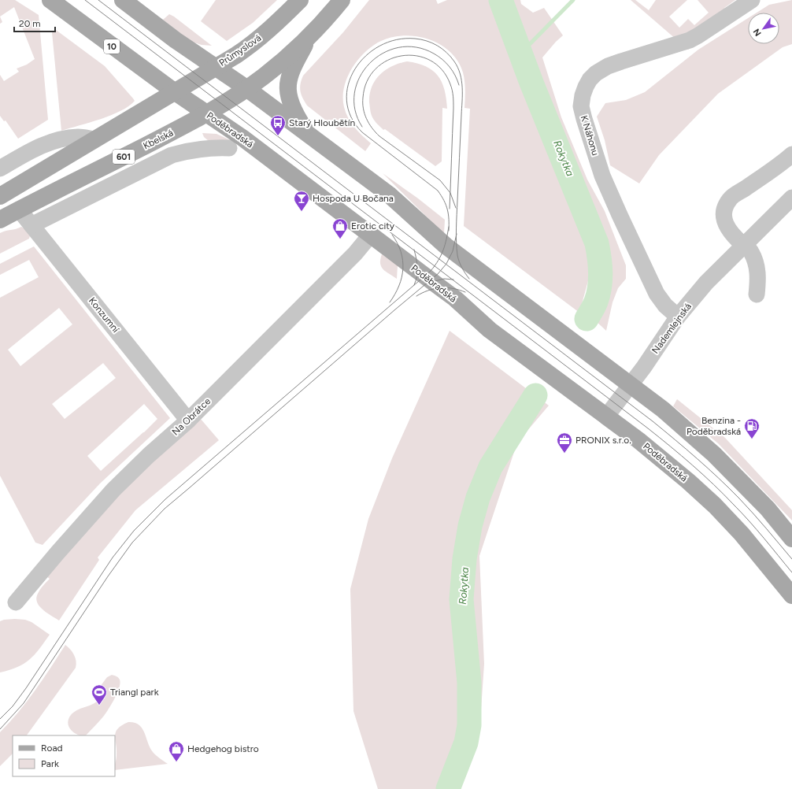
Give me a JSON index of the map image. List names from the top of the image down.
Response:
{
  "streets": {
    "main road": [
      "10",
      "Průmyslová",
      "Poděbradská",
      "Kbelská",
      "601"
    ],
    "street": [
      "K Náhonu",
      "Konzumní",
      "Nademlejnská",
      "Na Obrátce"
    ]
  },
  "crossings": [
    ["Průmyslová", "Poděbradská"],
    ["Poděbradská", "Kbelská"],
    ["Poděbradská", "Nademlejnská"],
    ["Poděbradská", "Na Obrátce"],
    ["K Náhonu", "Nademlejnská"],
    ["Kbelská", "601"],
    ["Kbelská", "Konzumní"],
    ["Konzumní", "Na Obrátce"]
  ],
  "water": ["Rokytka"],
  "places": {
    "bus stop": ["Starý Hloubětín"],
    "bar": ["Hospoda U Bočana"],
    "shop": ["Erotic city", "Hedgehog bistro"],
    "fuel station": ["Benzina - Poděbradská"],
    "office": ["PRONIX s.r.o."],
    "sports": ["Triangl park"]
  },
  "legend": ["Road", "Park"],
  "scale_bar": "20 m",
  "north": "bottom left"
}
